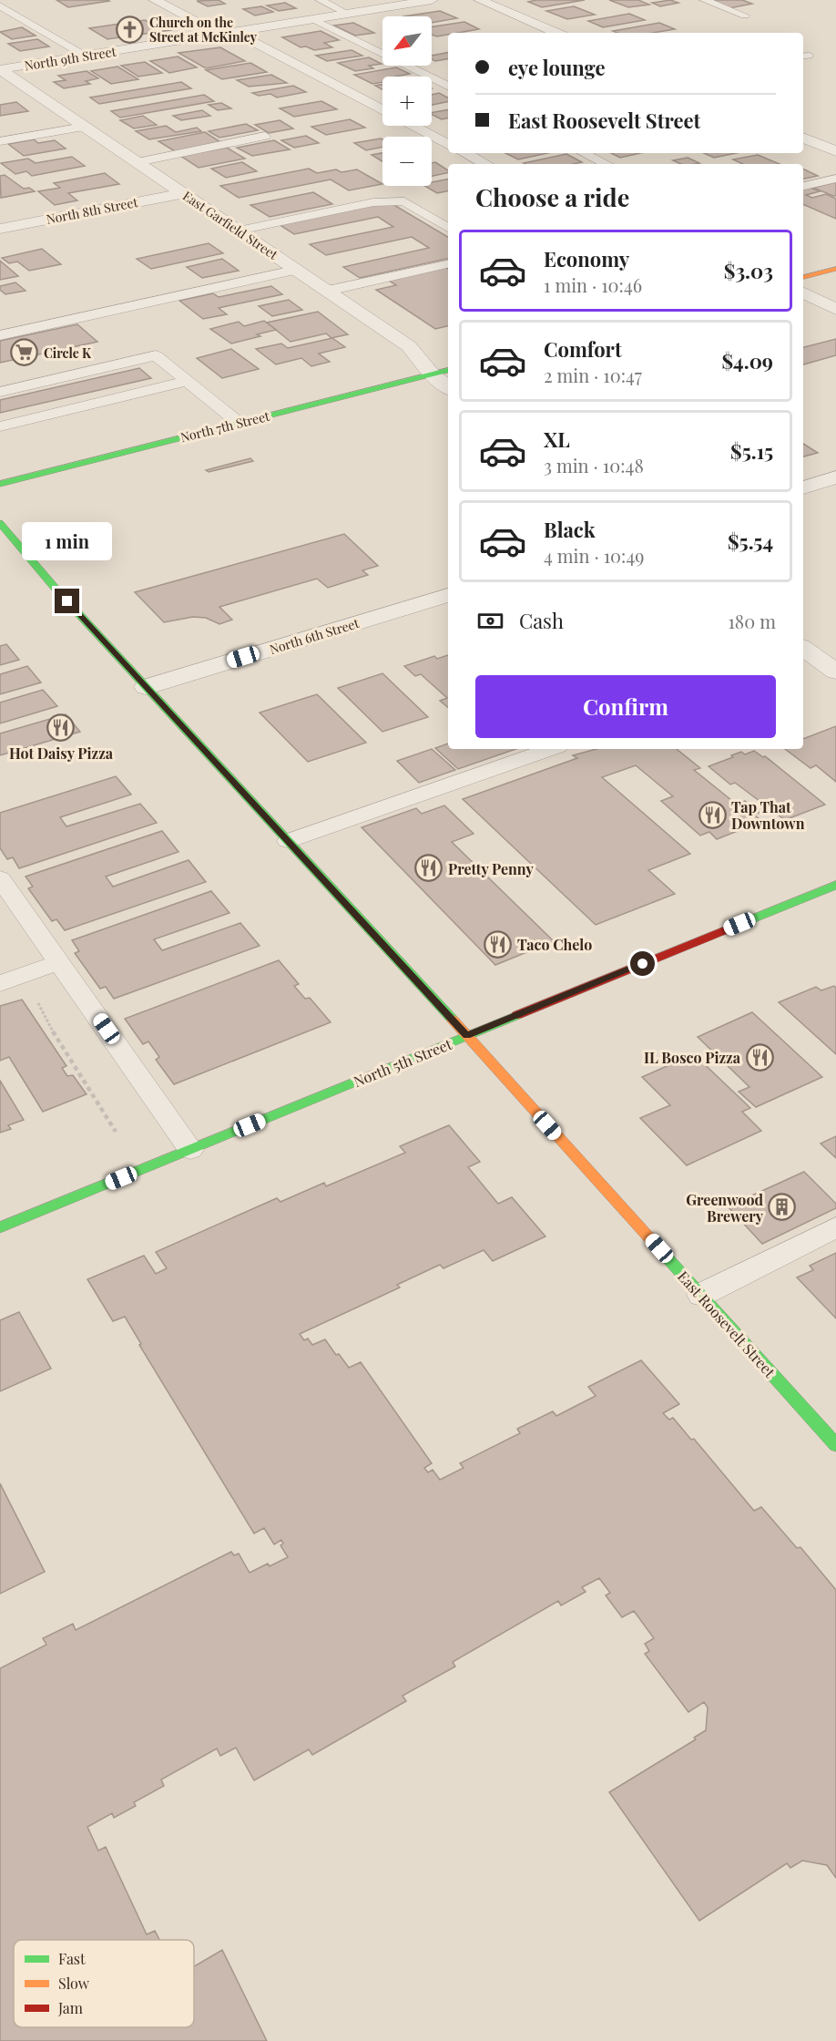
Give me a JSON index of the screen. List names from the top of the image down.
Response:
{
  "streets": {
    "street": [
      "North 9th Street",
      "North 8th Street",
      "East Garfield Street",
      "North 7th Street",
      "North 6th Street",
      "North 5th Street",
      "East Roosevelt Street"
    ]
  },
  "crossings": [
    ["North 9th Street", "East Garfield Street"],
    ["North 8th Street", "East Garfield Street"],
    ["East Garfield Street", "North 7th Street"],
    ["North 6th Street", "East Roosevelt Street"],
    ["North 5th Street", "East Roosevelt Street"]
  ],
  "places": {
    "church": ["Church on the Street at McKinley"],
    "supermarket": ["Circle K"],
    "restaurant": [
      "Hot Daisy Pizza",
      "Tap That Downtown",
      "Pretty Penny",
      "Taco Chelo",
      "IL Bosco Pizza"
    ],
    "building": ["Greenwood Brewery"]
  },
  "legend": ["Fast", "Slow", "Jam"],
  "north": "bottom left",
  "page": {
    "map_buttons": ["+", "−"],
    "banner": ["eye lounge", "East Roosevelt Street"],
    "heading": "Choose a ride",
    "list": [
      {
        "name": "Economy",
        "note": "1 min · 10:46",
        "value": "$3.03"
      },
      {
        "name": "Comfort",
        "note": "2 min · 10:47",
        "value": "$4.09"
      },
      {
        "name": "XL",
        "note": "3 min · 10:48",
        "value": "$5.15"
      },
      {
        "name": "Black",
        "note": "4 min · 10:49",
        "value": "$5.54"
      }
    ],
    "bubble": "1 min",
    "pay": ["Cash", "180 m"],
    "buttons": "Confirm"
  }
}
